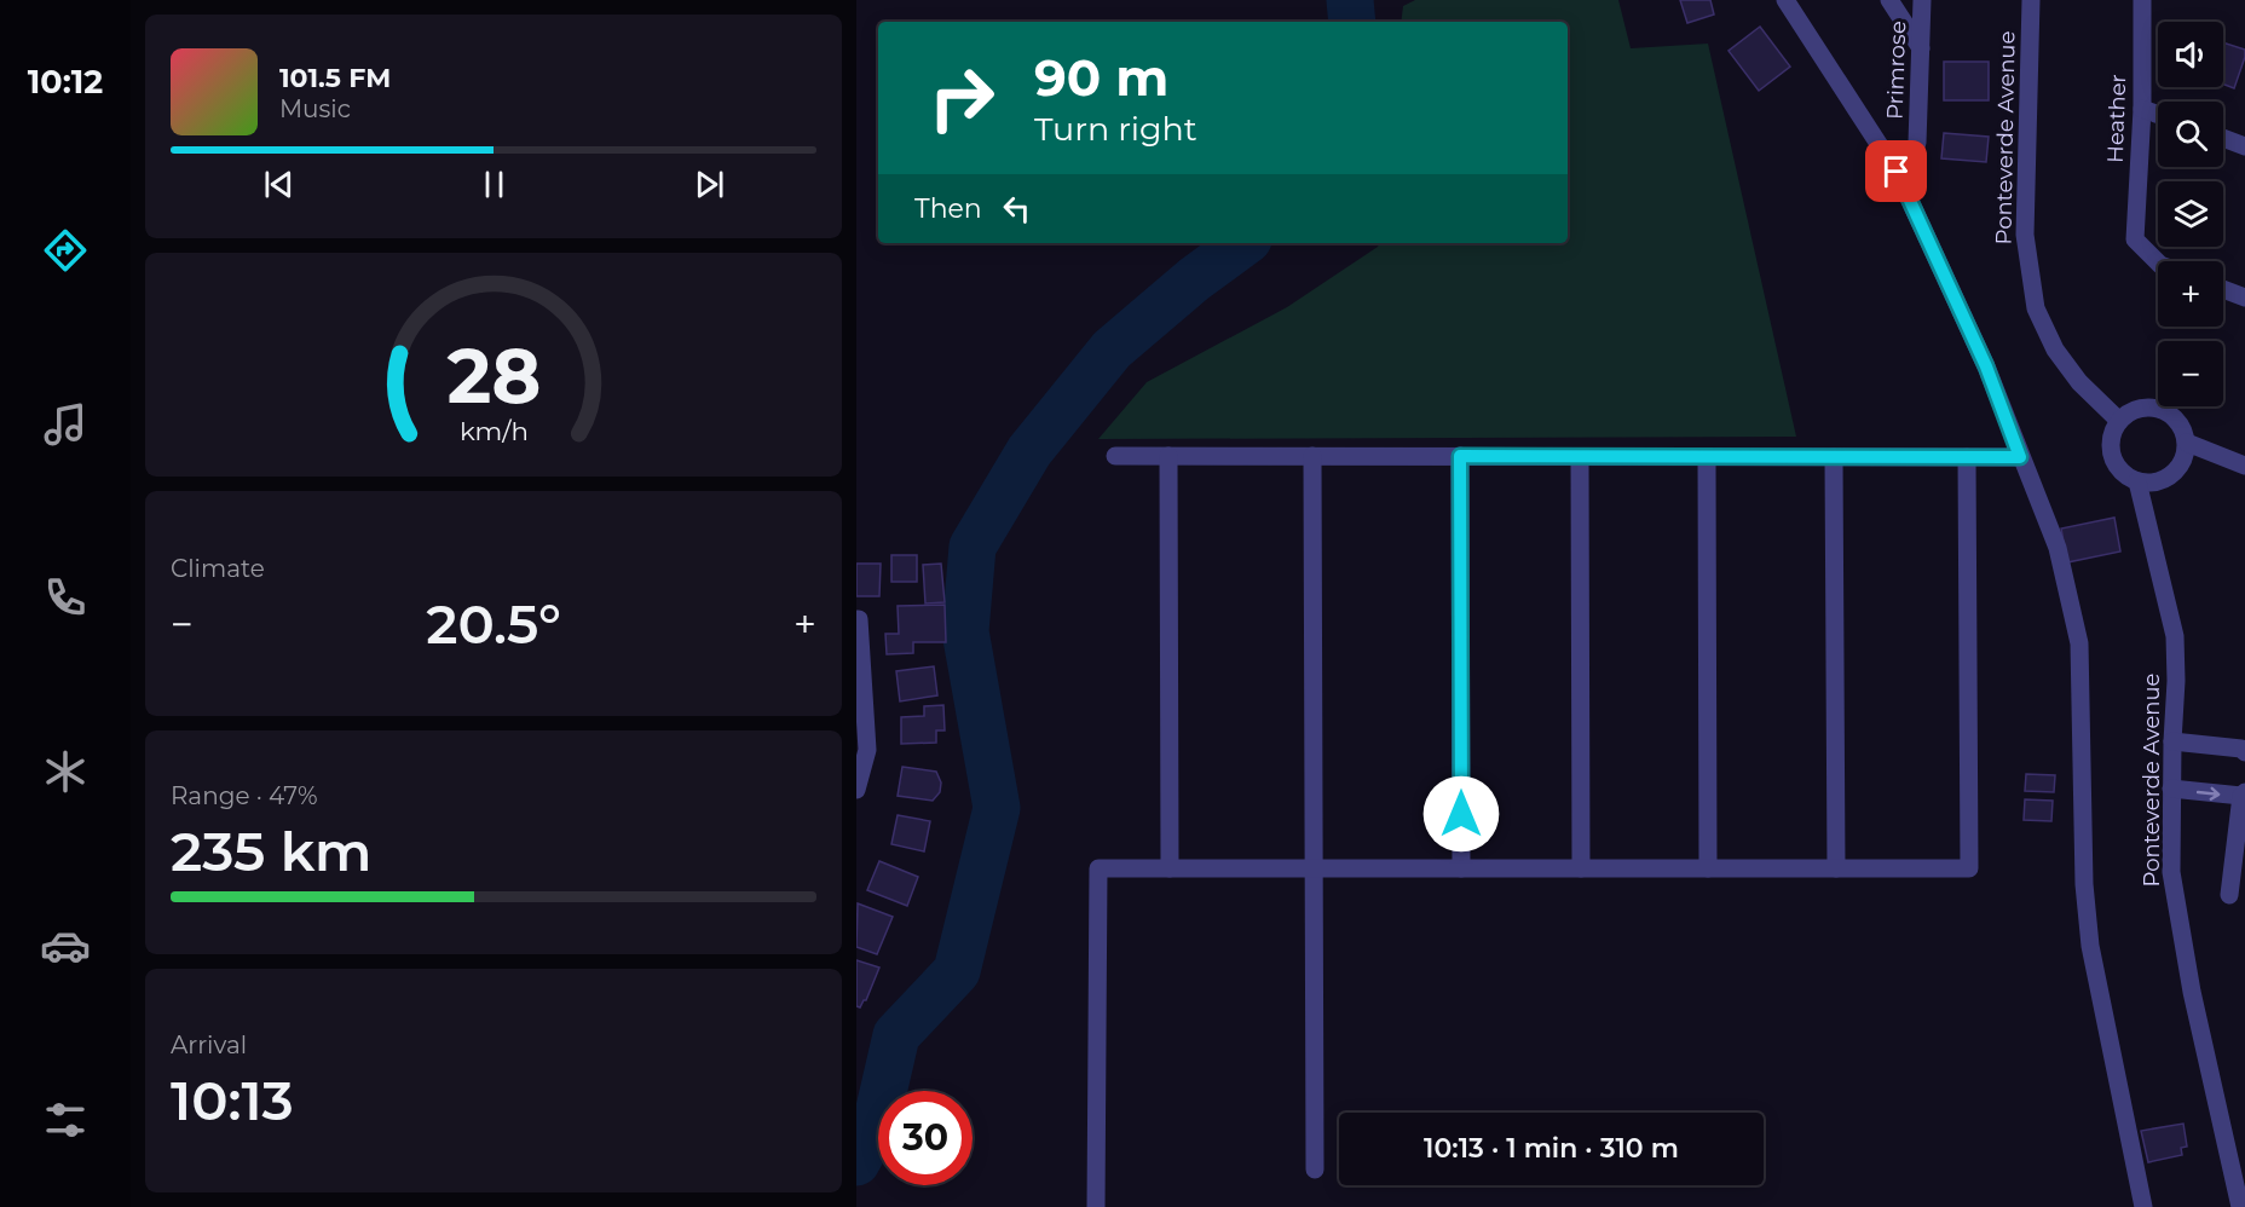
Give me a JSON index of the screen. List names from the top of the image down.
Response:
{
  "streets": {
    "street": ["Primrose", "Heather", "Ponteverde Avenue"]
  },
  "page": {
    "tabs": "10:12",
    "map_buttons": ["+", "−"],
    "turn": ["90 m", "Turn right"],
    "song": ["101.5 FM", "Music"],
    "then": "Then",
    "tile": [
      "Climate",
      ["Range · 47%", "235 km"],
      ["Arrival", "10:13"]
    ],
    "heat": ["−", "20.5°", "+"],
    "limit": "30",
    "trip": "10:13 · 1 min · 310 m",
    "gauge": ["28", "km/h"]
  }
}
